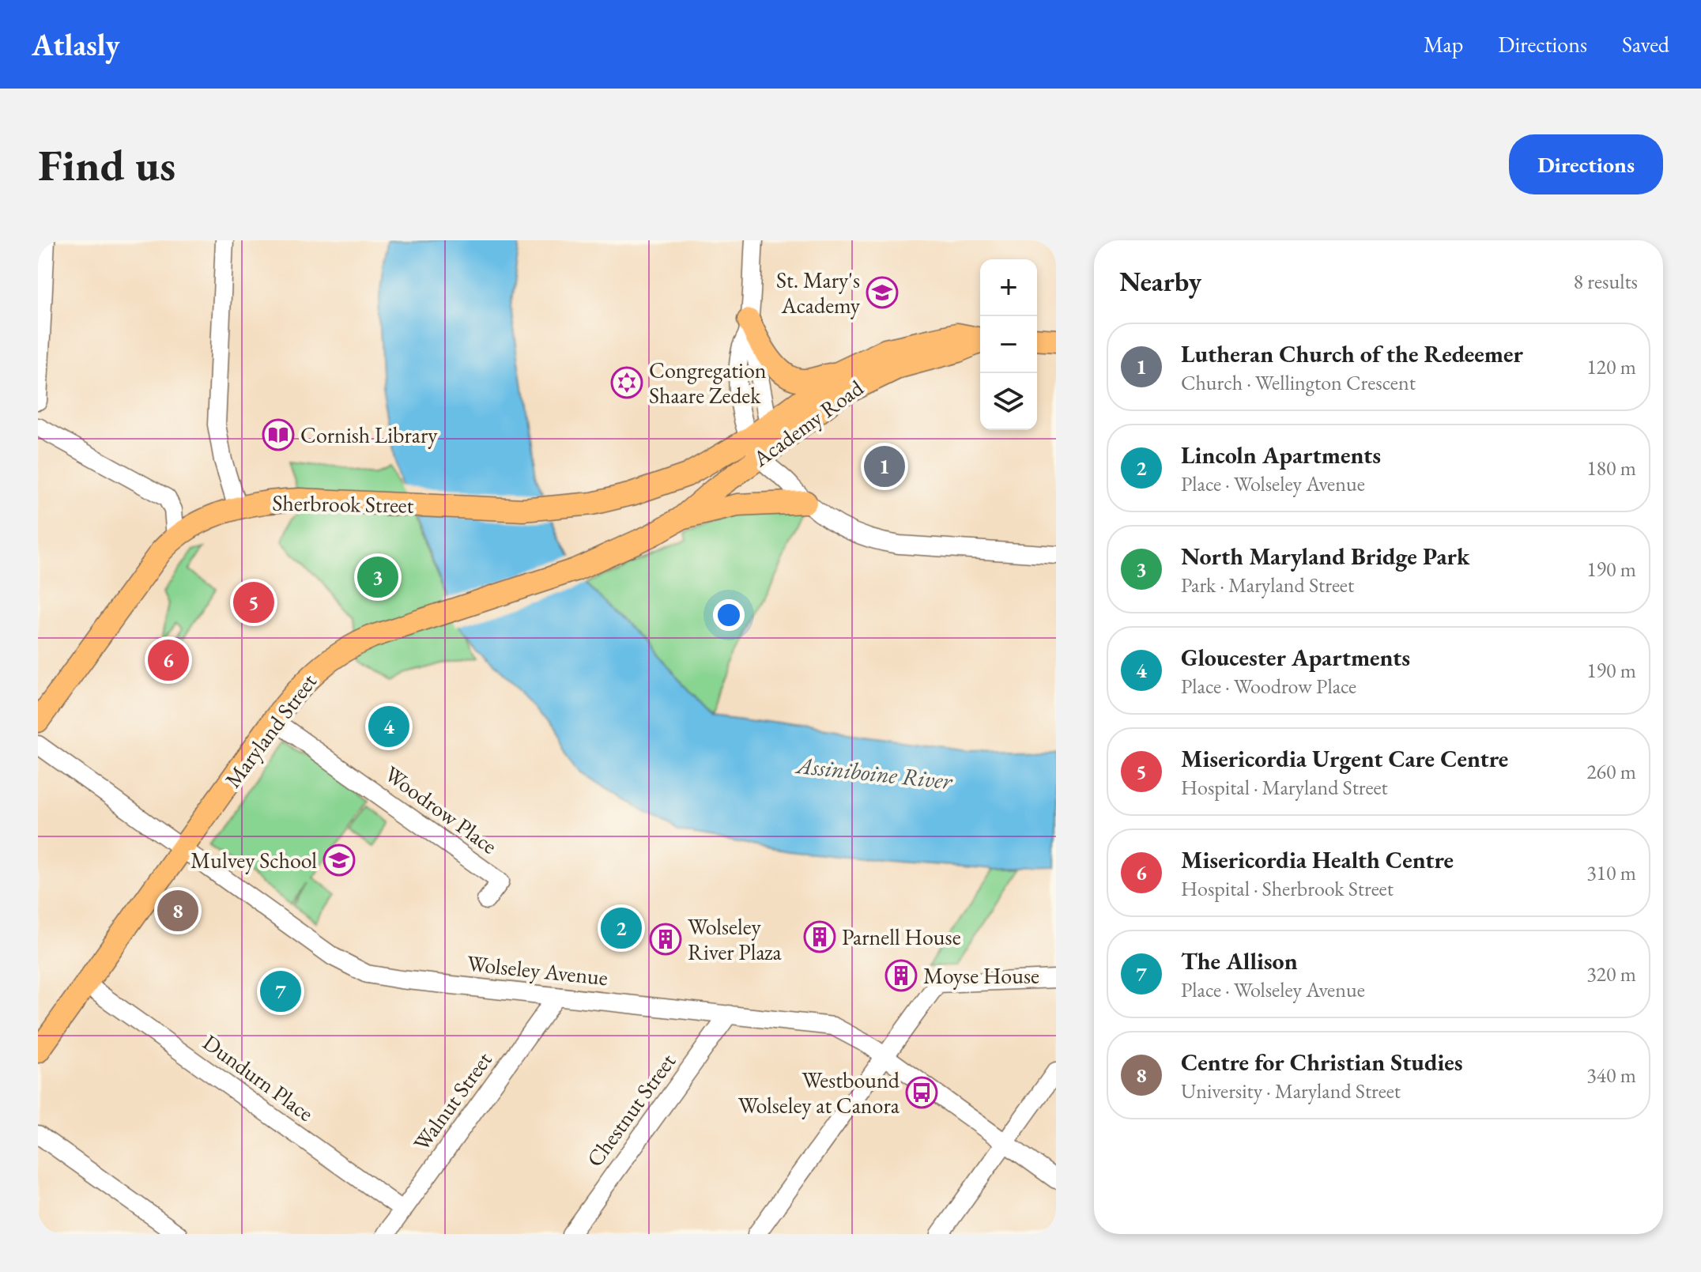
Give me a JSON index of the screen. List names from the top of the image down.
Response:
{
  "streets": {
    "main road": ["Academy Road", "Sherbrook Street", "Maryland Street"],
    "street": [
      "Woodrow Place",
      "Wolseley Avenue",
      "Dundurn Place",
      "Walnut Street",
      "Chestnut Street"
    ]
  },
  "crossings": [
    ["Academy Road", "Sherbrook Street"],
    ["Academy Road", "Maryland Street"],
    ["Maryland Street", "Woodrow Place"],
    ["Maryland Street", "Wolseley Avenue"],
    ["Maryland Street", "Dundurn Place"],
    ["Wolseley Avenue", "Walnut Street"],
    ["Wolseley Avenue", "Chestnut Street"],
    ["Dundurn Place", "Walnut Street"]
  ],
  "water": ["Assiniboine River"],
  "places": {
    "school or university": ["St. Mary's Academy", "Mulvey School"],
    "synagogue": ["Congregation Shaare Zedek"],
    "library": ["Cornish Library"],
    "building": ["Parnell House", "Wolseley River Plaza", "Moyse House"],
    "bus stop": ["Westbound Wolseley at Canora"]
  },
  "page": {
    "header": "Atlasly",
    "nav": ["Map", "Directions", "Saved"],
    "buttons": "Directions",
    "title": "Find us",
    "heading": ["Nearby", "8 results"],
    "map_buttons": ["+", "−"],
    "list": [
      {
        "mark": "1",
        "name": "Lutheran Church of the Redeemer",
        "note": "Church · Wellington Crescent",
        "value": "120 m"
      },
      {
        "mark": "2",
        "name": "Lincoln Apartments",
        "note": "Place · Wolseley Avenue",
        "value": "180 m"
      },
      {
        "mark": "3",
        "name": "North Maryland Bridge Park",
        "note": "Park · Maryland Street",
        "value": "190 m"
      },
      {
        "mark": "4",
        "name": "Gloucester Apartments",
        "note": "Place · Woodrow Place",
        "value": "190 m"
      },
      {
        "mark": "5",
        "name": "Misericordia Urgent Care Centre",
        "note": "Hospital · Maryland Street",
        "value": "260 m"
      },
      {
        "mark": "6",
        "name": "Misericordia Health Centre",
        "note": "Hospital · Sherbrook Street",
        "value": "310 m"
      },
      {
        "mark": "7",
        "name": "The Allison",
        "note": "Place · Wolseley Avenue",
        "value": "320 m"
      },
      {
        "mark": "8",
        "name": "Centre for Christian Studies",
        "note": "University · Maryland Street",
        "value": "340 m"
      }
    ],
    "pins": [
      "1",
      "3",
      "5",
      "6",
      "4",
      "8",
      "2",
      "7"
    ]
  }
}
